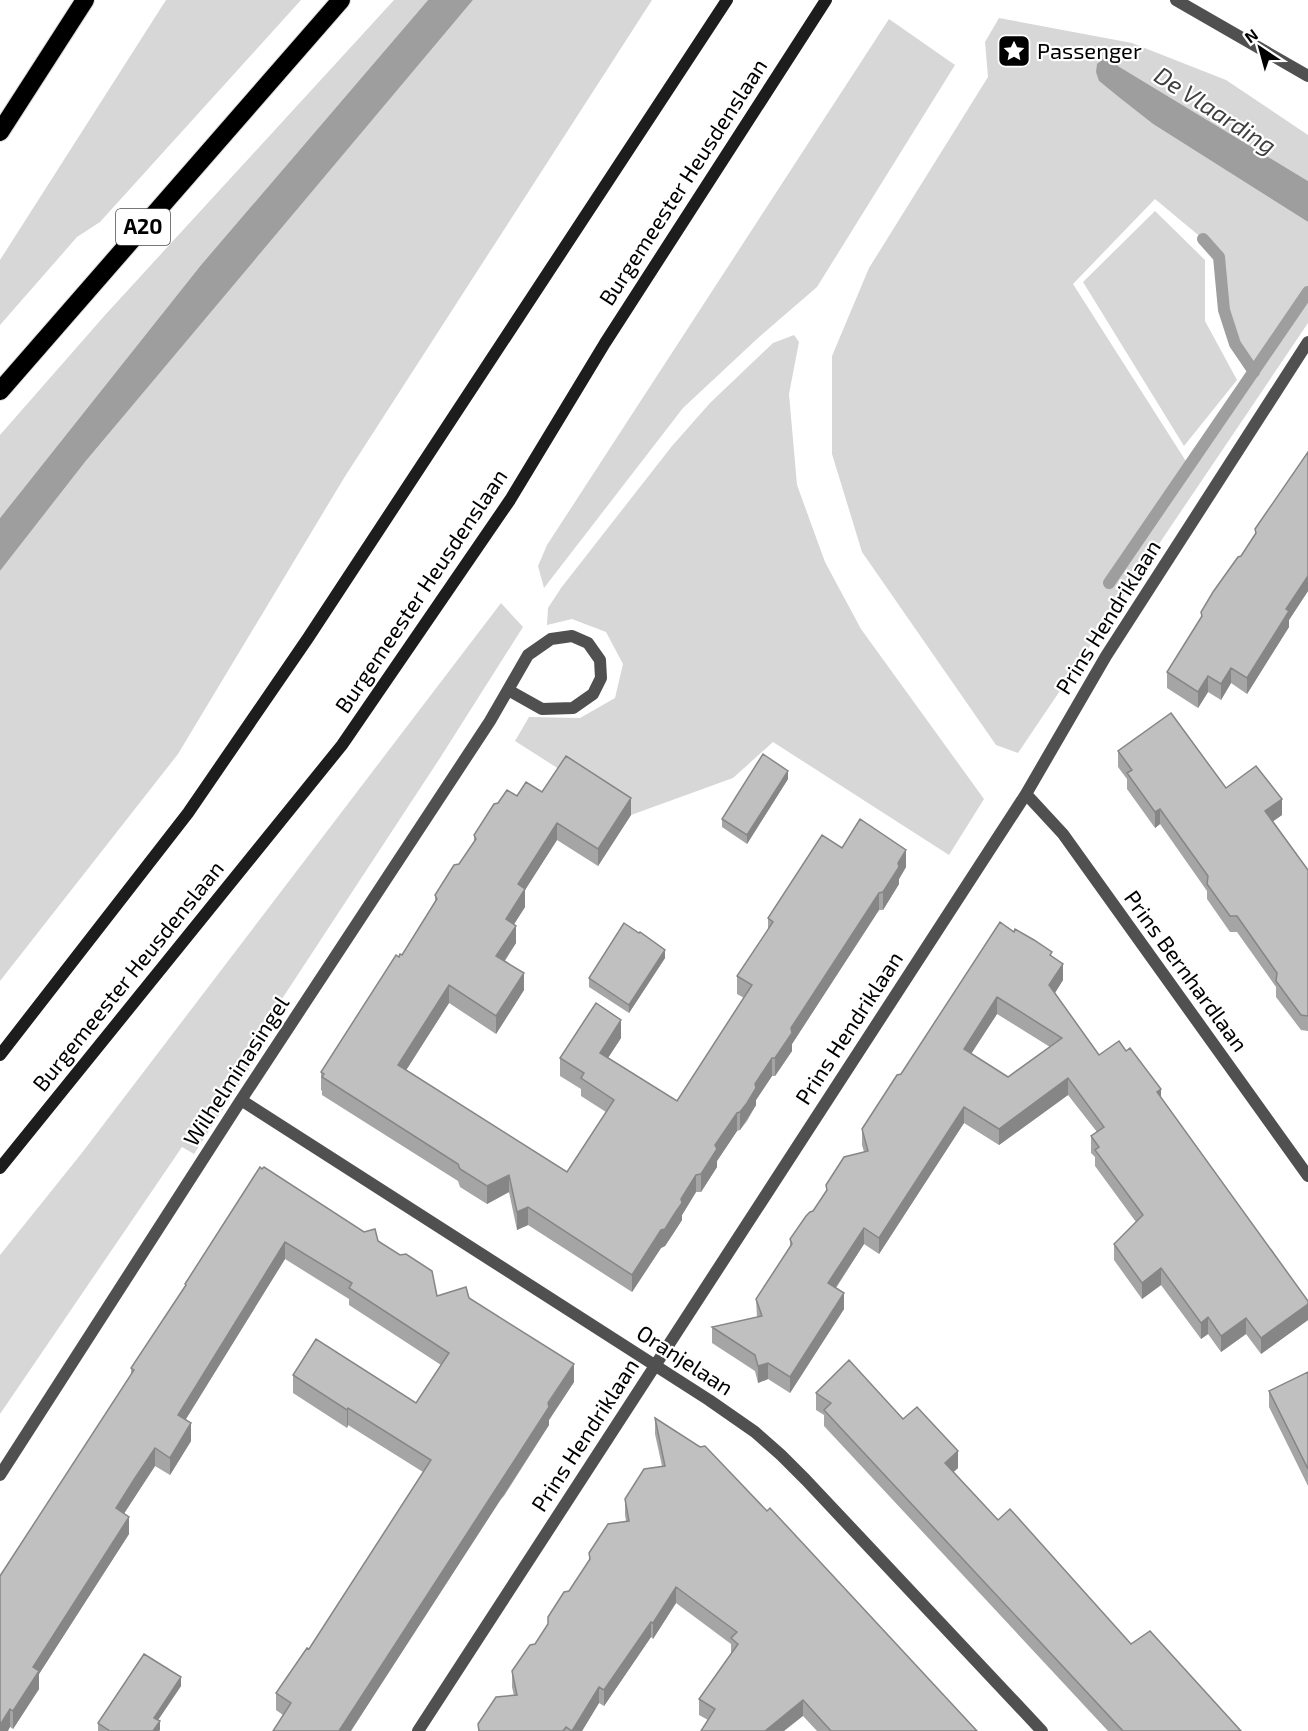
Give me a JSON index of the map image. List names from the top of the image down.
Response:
{
  "streets": {
    "highway": ["A20"],
    "main road": ["Burgemeester Heusdenslaan"],
    "street": [
      "Prins Hendriklaan",
      "Prins Bernhardlaan",
      "Wilhelminasingel",
      "Oranjelaan"
    ]
  },
  "crossings": [
    ["Prins Hendriklaan", "Prins Bernhardlaan"],
    ["Prins Hendriklaan", "Oranjelaan"],
    ["Wilhelminasingel", "Oranjelaan"]
  ],
  "water": ["De Vlaarding"],
  "places": {
    "place": ["Passenger"]
  },
  "north": "top left"
}
